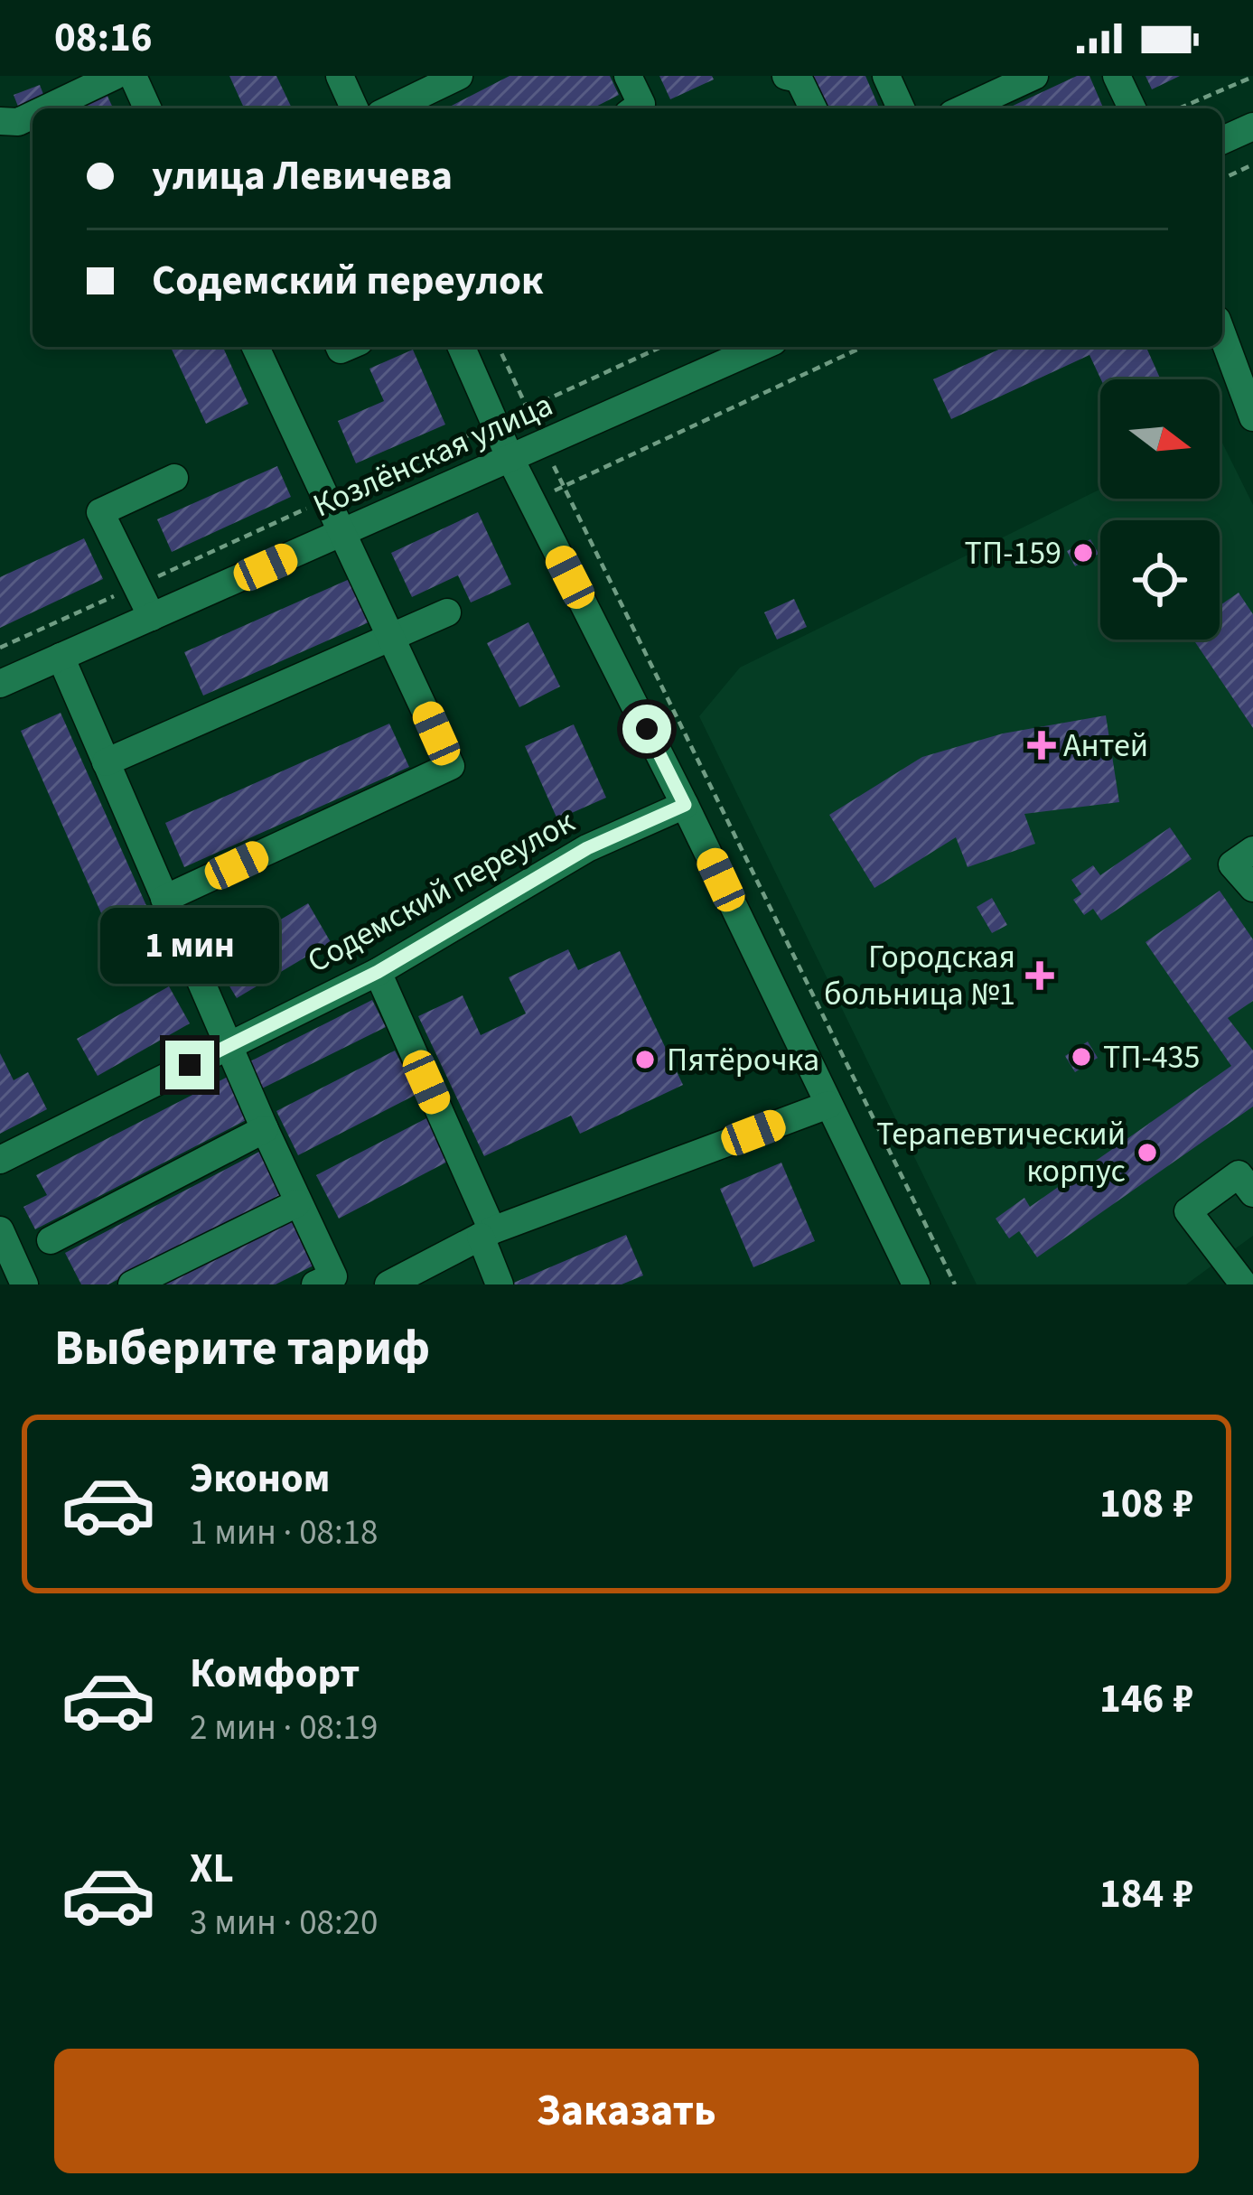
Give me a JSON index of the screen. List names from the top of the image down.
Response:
{
  "streets": {
    "street": ["Козлёнская улица", "Содемский переулок"]
  },
  "places": {
    "other": [
      "ТП-159",
      "ТП-435",
      "Пятёрочка",
      "Терапевтический корпус"
    ],
    "health": ["Антей", "Городская больница №1"]
  },
  "north": "right",
  "page": {
    "status": "08:16",
    "banner": ["улица Левичева", "Содемский переулок"],
    "bubble": "1 мин",
    "heading": "Выберите тариф",
    "list": [
      {
        "name": "Эконом",
        "note": "1 мин · 08:18",
        "value": "108 ₽"
      },
      {
        "name": "Комфорт",
        "note": "2 мин · 08:19",
        "value": "146 ₽"
      },
      {
        "name": "XL",
        "note": "3 мин · 08:20",
        "value": "184 ₽"
      }
    ],
    "buttons": "Заказать"
  }
}
